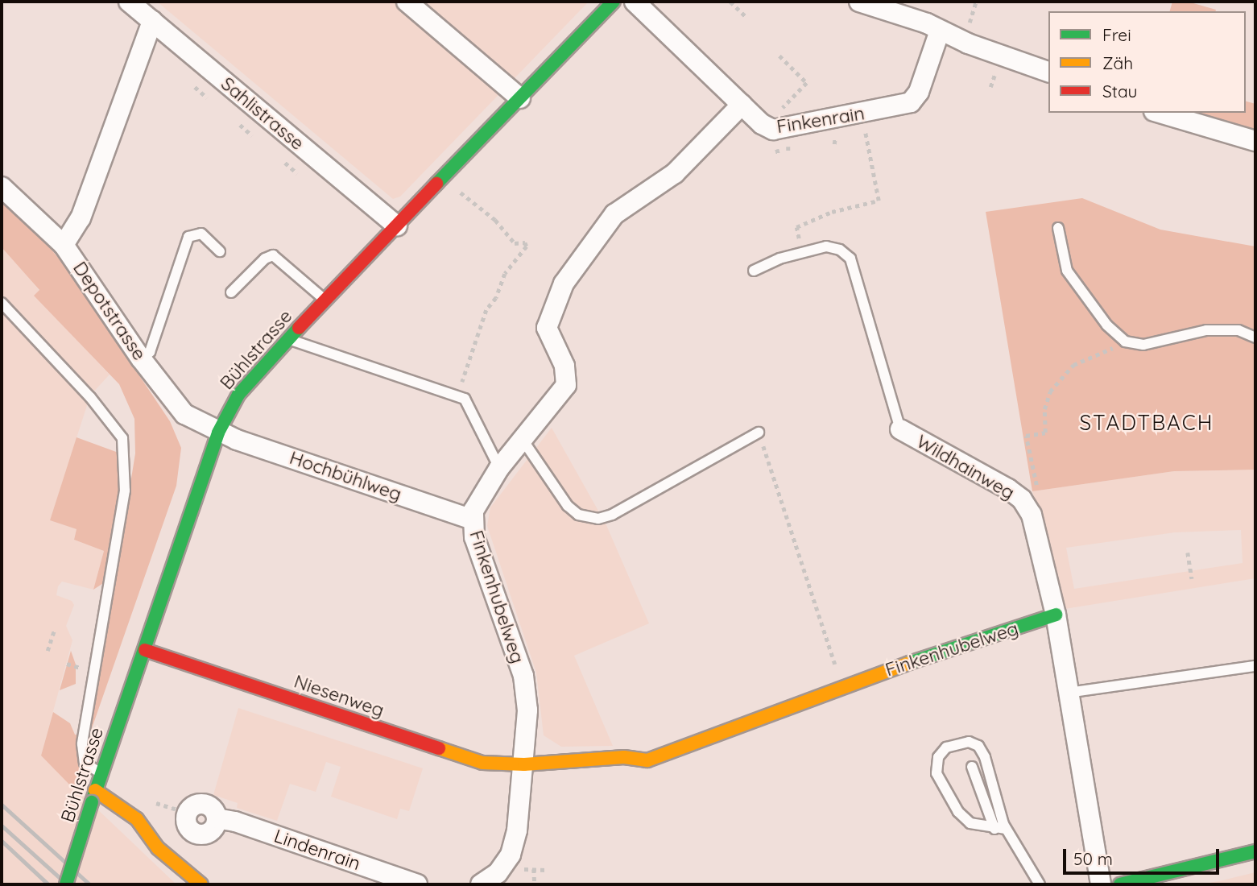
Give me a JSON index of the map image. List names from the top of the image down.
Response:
{
  "streets": {
    "street": [
      "Sahlistrasse",
      "Finkenrain",
      "Depotstrasse",
      "Bühlstrasse",
      "Wildhainweg",
      "Hochbühlweg",
      "Finkenhubelweg",
      "Niesenweg",
      "Lindenrain"
    ]
  },
  "crossings": [
    ["Sahlistrasse", "Bühlstrasse"],
    ["Finkenrain", "Finkenhubelweg"],
    ["Depotstrasse", "Bühlstrasse"],
    ["Depotstrasse", "Hochbühlweg"],
    ["Bühlstrasse", "Hochbühlweg"],
    ["Bühlstrasse", "Niesenweg"],
    ["Wildhainweg", "Finkenhubelweg"],
    ["Hochbühlweg", "Finkenhubelweg"],
    ["Finkenhubelweg", "Niesenweg"]
  ],
  "districts": ["STADTBACH"],
  "legend": ["Frei", "Zäh", "Stau"],
  "scale_bar": "50 m"
}
